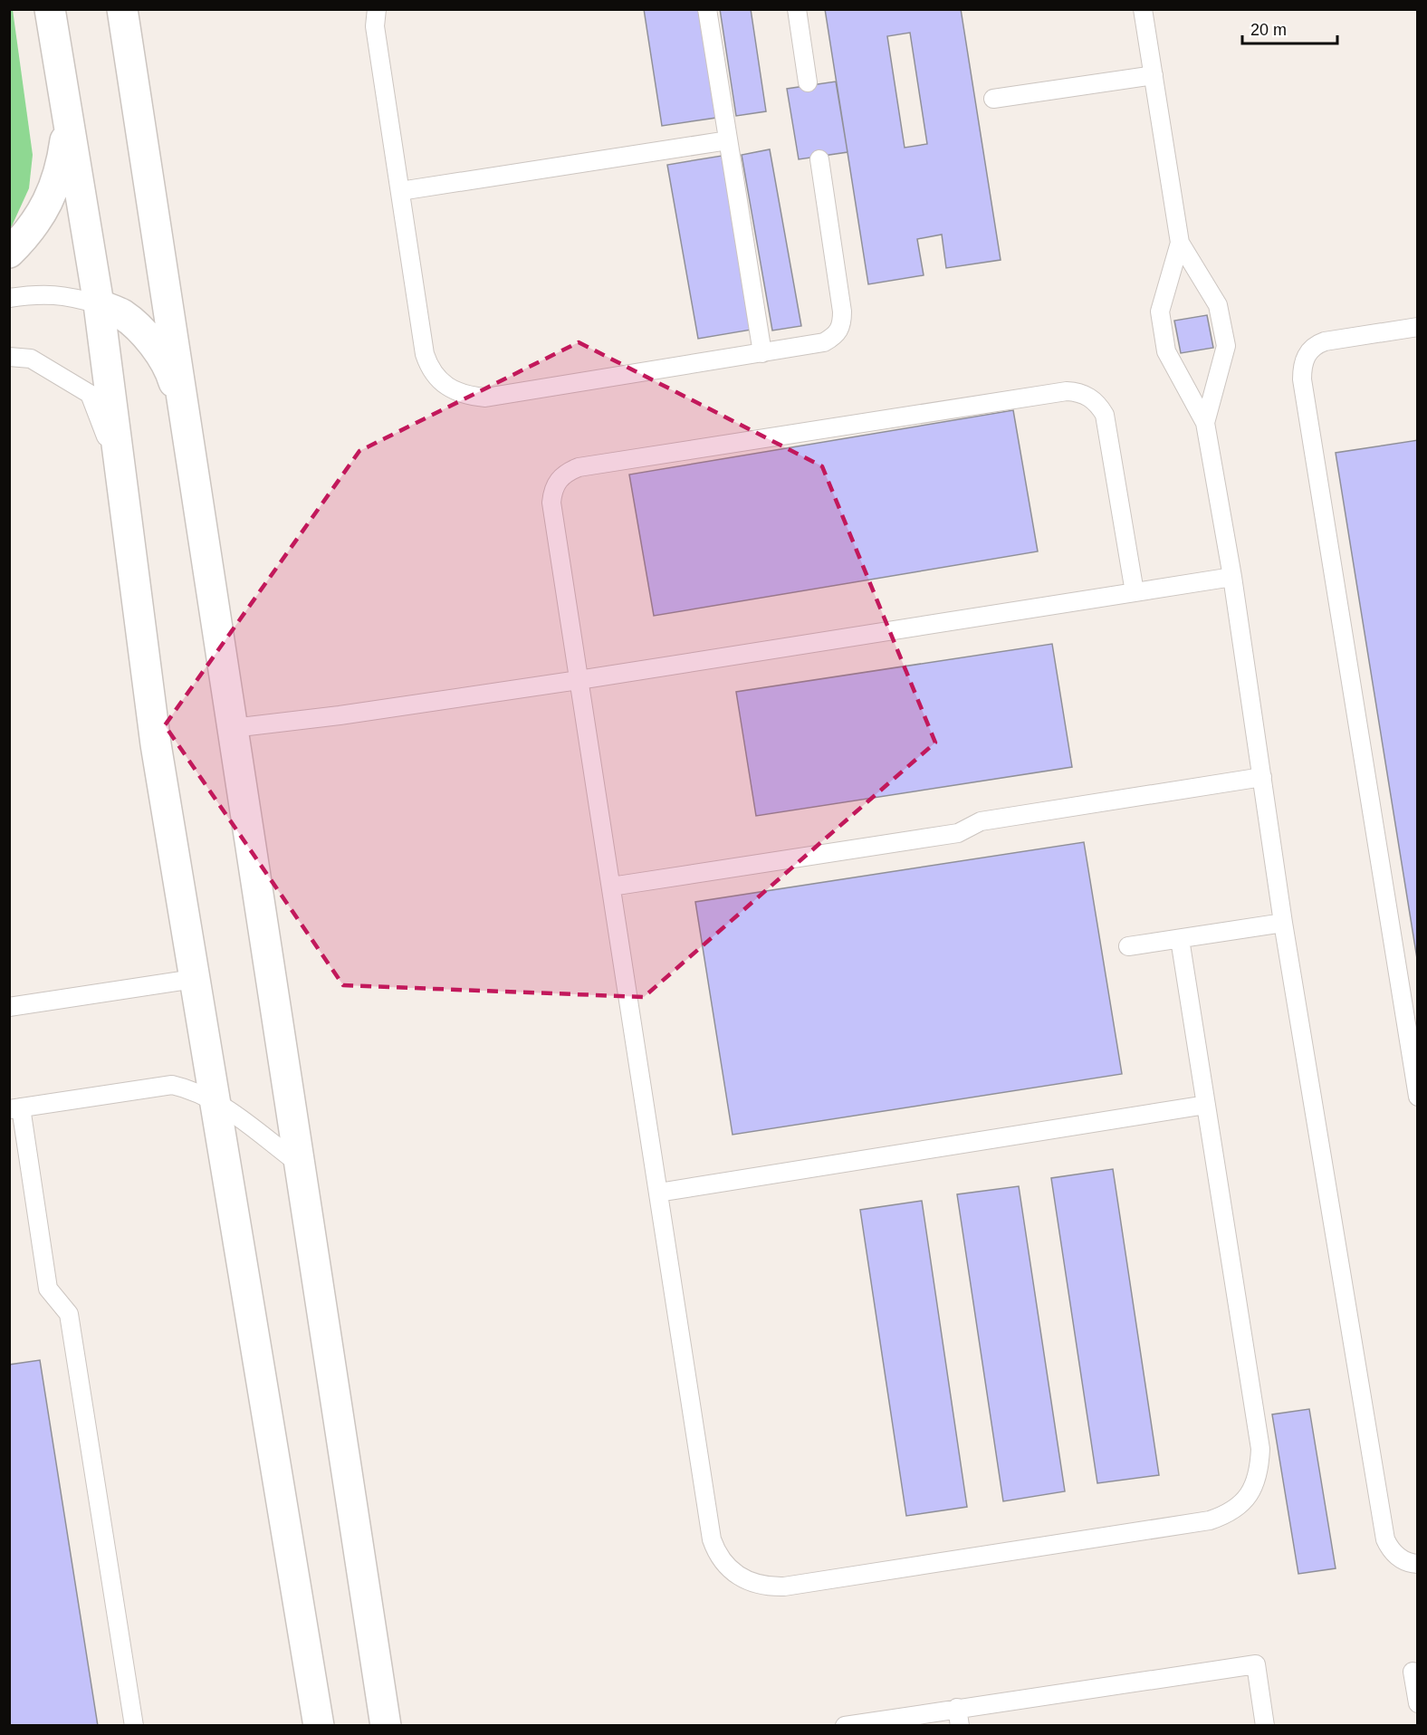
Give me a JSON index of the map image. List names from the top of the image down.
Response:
{
  "scale_bar": "20 m"
}
